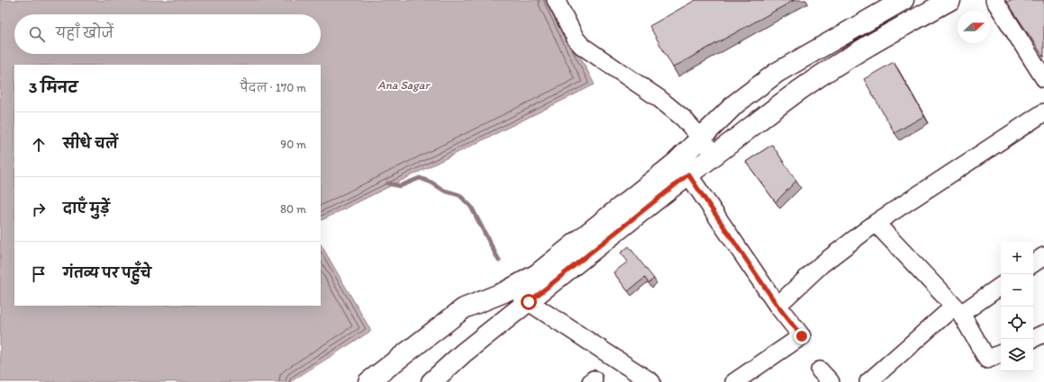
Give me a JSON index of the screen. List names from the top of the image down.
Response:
{
  "water": ["Ana Sagar"],
  "north": "right",
  "page": {
    "search": "यहाँ खोजें",
    "heading": ["3 मिनट", "पैदल · 170 m"],
    "list": [
      ["सीधे चलें", "90 m"],
      ["दाएँ मुड़ें", "80 m"],
      "गंतव्य पर पहुँचे"
    ],
    "map_buttons": ["+", "−"]
  }
}
